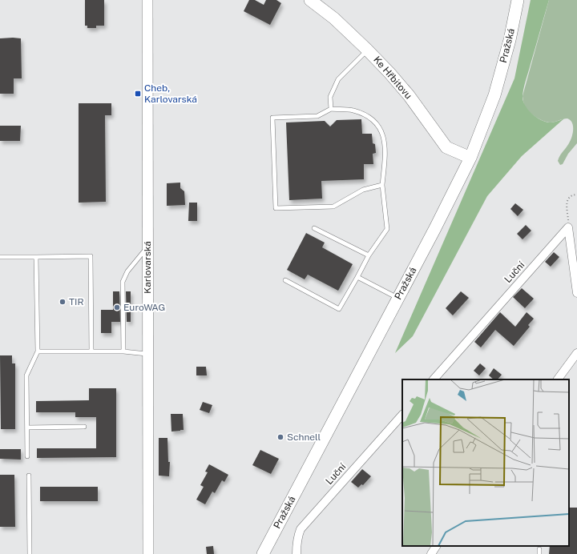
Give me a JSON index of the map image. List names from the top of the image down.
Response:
{
  "streets": {
    "main road": ["Pražská", "Ke Hřbitovu"],
    "street": ["Karlovarská", "Luční"]
  },
  "crossings": [
    ["Pražská", "Ke Hřbitovu"]
  ],
  "places": {
    "transit": ["Cheb, Karlovarská"],
    "other": ["TIR", "EuroWAG", "Schnell"]
  }
}
